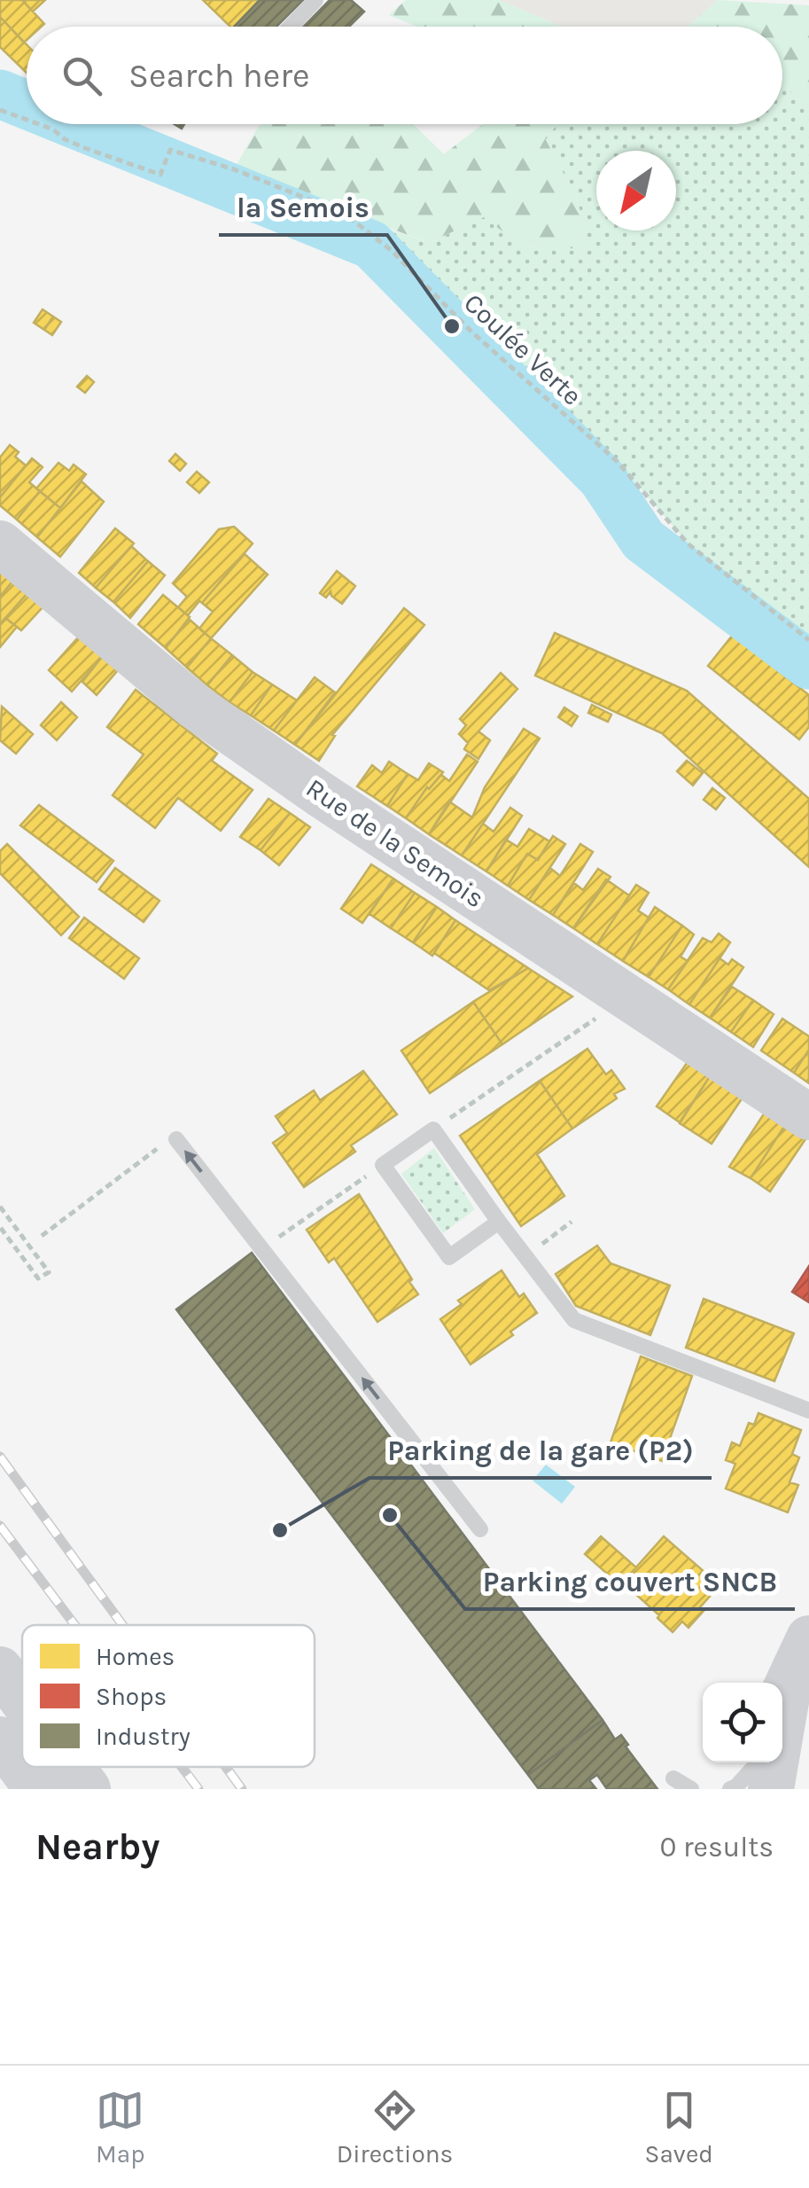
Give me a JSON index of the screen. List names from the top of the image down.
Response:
{
  "streets": {
    "main road": ["Rue de la Semois"],
    "path": ["Coulée Verte"]
  },
  "places": ["la Semois", "Parking couvert SNCB", "Parking de la gare (P2)"],
  "legend": ["Homes", "Shops", "Industry"],
  "north": "bottom left",
  "page": {
    "search": "Search here",
    "heading": ["Nearby", "0 results"],
    "nav": ["Map", "Directions", "Saved"]
  }
}
